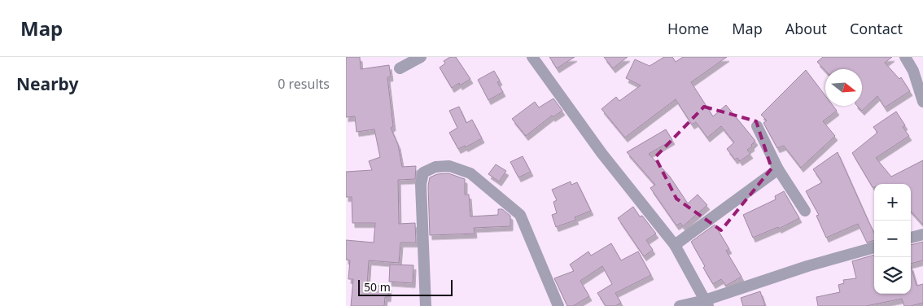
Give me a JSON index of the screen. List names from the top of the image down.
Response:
{
  "scale_bar": "50 m",
  "north": "right",
  "page": {
    "header": "Map",
    "nav": [
      "Home",
      "Map",
      "About",
      "Contact"
    ],
    "heading": ["Nearby", "0 results"],
    "map_buttons": ["+", "−"],
    "scale": "50 m"
  }
}
